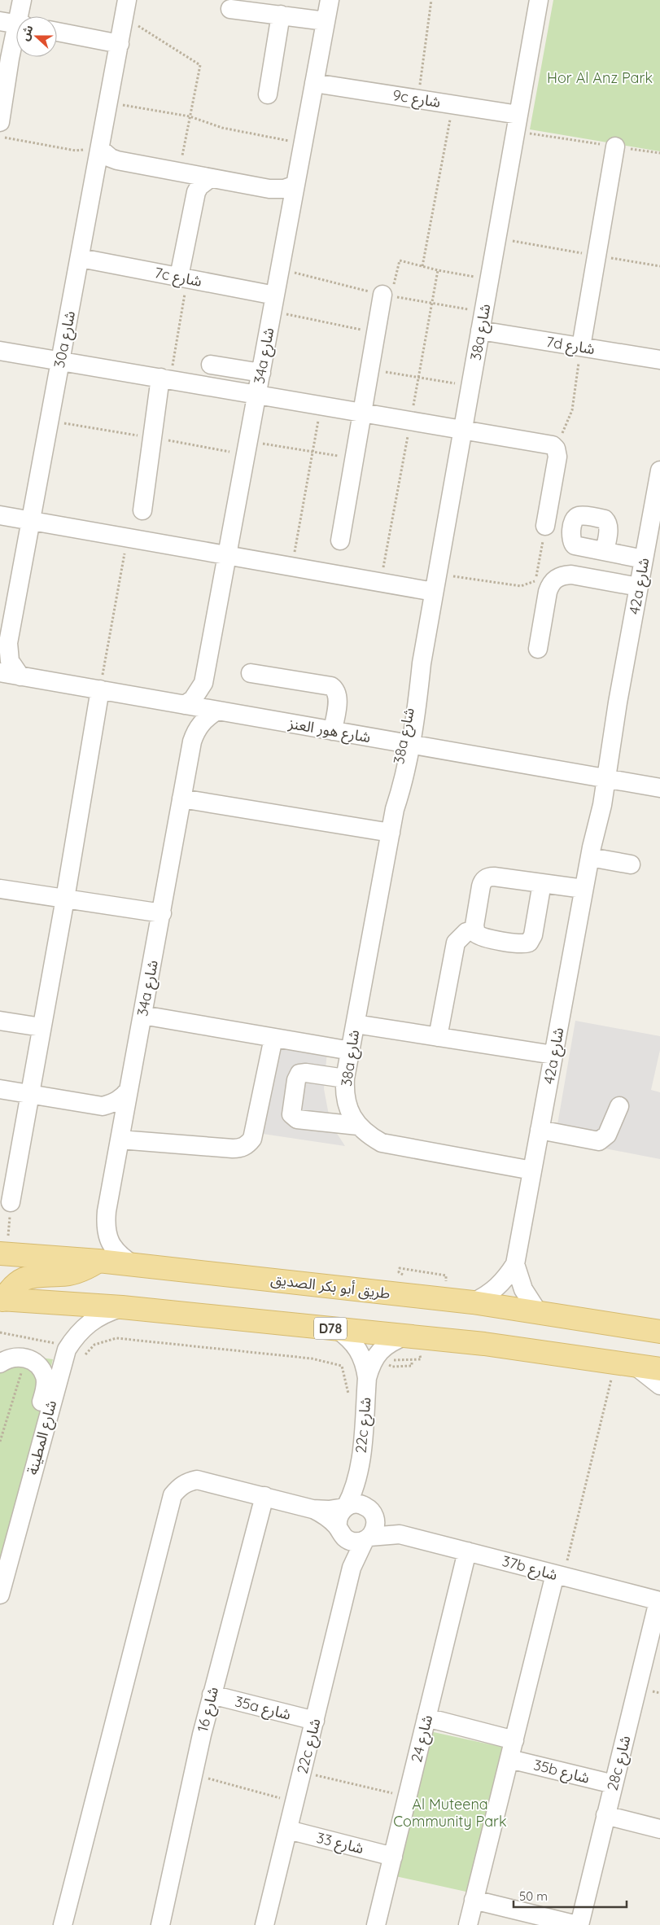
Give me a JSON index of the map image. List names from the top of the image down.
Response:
{
  "streets": {
    "main road": ["طريق أبو بكر الصديق", "D78"],
    "street": [
      "9c شارع",
      "7c شارع",
      "38a شارع",
      "30a شارع",
      "7d شارع",
      "34a شارع",
      "42a شارع",
      "شارع هور العنز",
      "22c شارع",
      "شارع المطينة",
      "37b شارع",
      "35a شارع",
      "شارع 16",
      "شارع 24",
      "28c شارع",
      "35b شارع",
      "شارع 33"
    ]
  },
  "crossings": [
    ["9c شارع", "38a شارع"],
    ["9c شارع", "34a شارع"],
    ["7c شارع", "30a شارع"],
    ["7c شارع", "34a شارع"],
    ["38a شارع", "7d شارع"],
    ["38a شارع", "42a شارع"],
    ["38a شارع", "شارع هور العنز"],
    ["30a شارع", "شارع هور العنز"],
    ["34a شارع", "شارع هور العنز"],
    ["34a شارع", "طريق أبو بكر الصديق"],
    ["42a شارع", "شارع هور العنز"],
    ["42a شارع", "طريق أبو بكر الصديق"],
    ["D78", "22c شارع"],
    ["D78", "شارع المطينة"],
    ["22c شارع", "37b شارع"],
    ["22c شارع", "35a شارع"],
    ["22c شارع", "شارع 33"],
    ["37b شارع", "شارع 24"],
    ["37b شارع", "28c شارع"],
    ["35a شارع", "شارع 16"],
    ["شارع 24", "شارع 33"],
    ["28c شارع", "35b شارع"]
  ],
  "parks": ["Hor Al Anz Park", "Al Muteena Community Park"],
  "scale_bar": "50 m",
  "north": "left"
}
